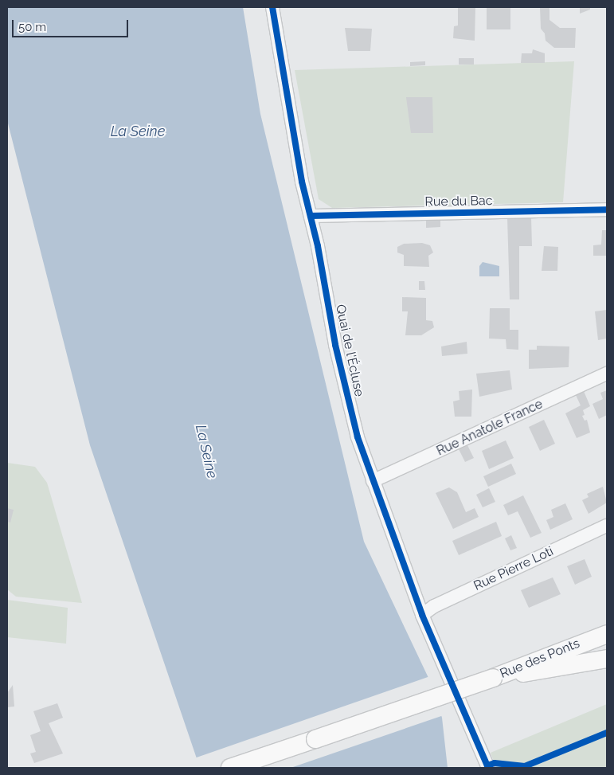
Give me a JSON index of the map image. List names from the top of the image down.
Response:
{
  "streets": {
    "main road": ["Rue des Ponts"],
    "street": [
      "Rue du Bac",
      "Quai de l'Écluse",
      "Rue Anatole France",
      "Rue Pierre Loti"
    ]
  },
  "crossings": [
    ["Rue du Bac", "Quai de l'Écluse"],
    ["Quai de l'Écluse", "Rue Anatole France"],
    ["Quai de l'Écluse", "Rue Pierre Loti"]
  ],
  "water": ["La Seine"],
  "scale_bar": "50 m"
}
